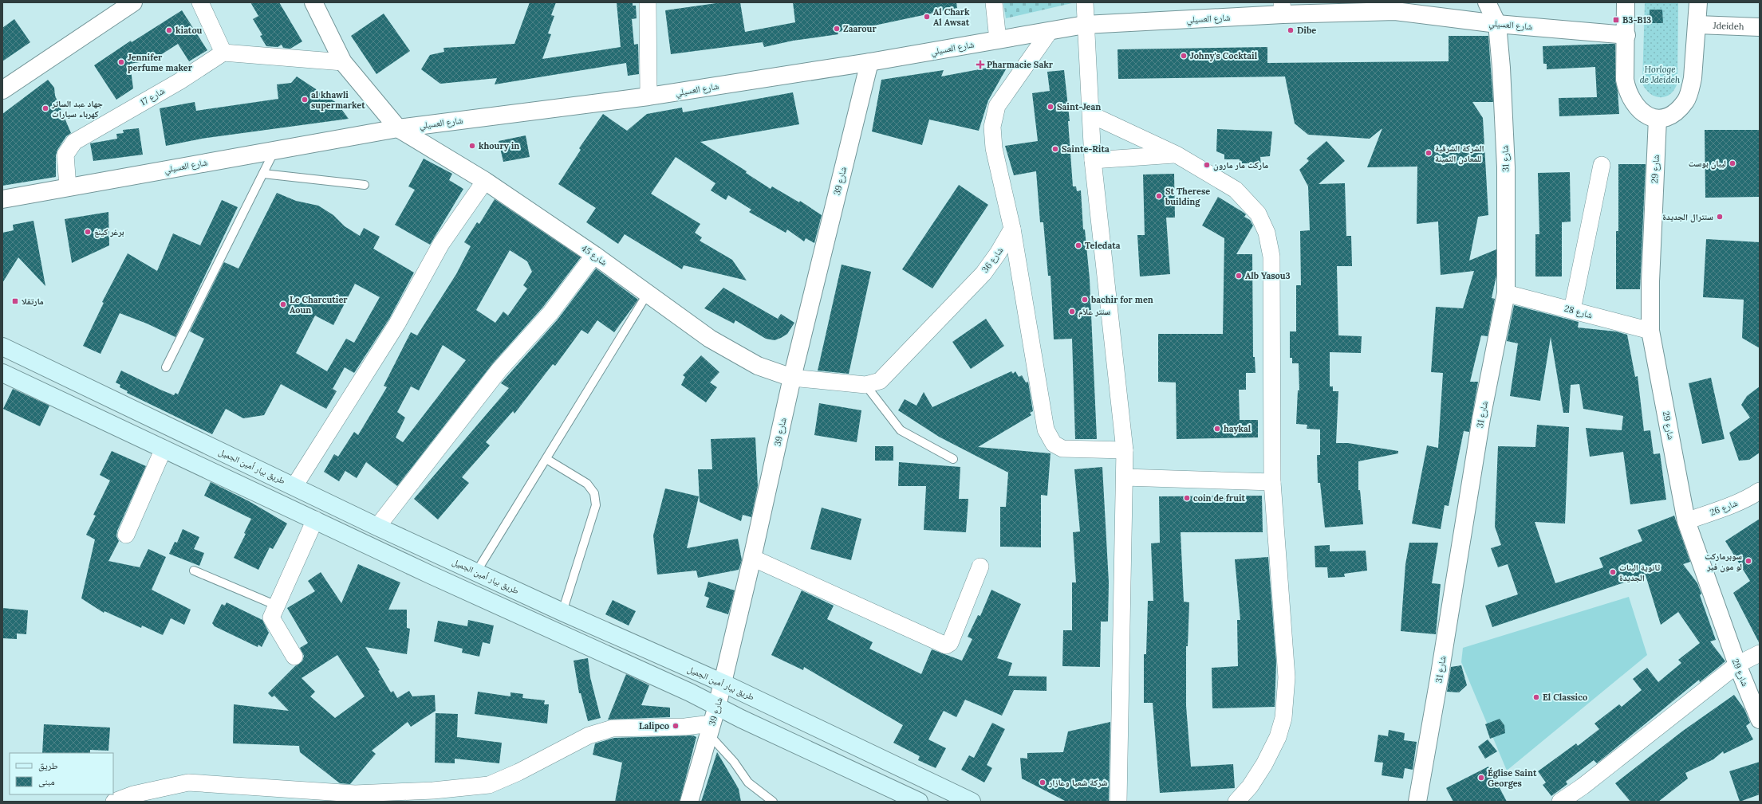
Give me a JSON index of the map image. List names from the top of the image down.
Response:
{
  "streets": {
    "main road": ["طريق بيار أمين الجميل"],
    "street": [
      "شارع العسيلي",
      "Jdeideh",
      "شارع 17",
      "شارع 31",
      "شارع 29",
      "شارع 39",
      "شارع 45",
      "شارع 36",
      "شارع 28",
      "شارع 26"
    ]
  },
  "crossings": [
    ["شارع العسيلي", "شارع 17"],
    ["شارع العسيلي", "شارع 31"],
    ["شارع العسيلي", "شارع 39"],
    ["شارع العسيلي", "شارع 45"],
    ["شارع 31", "شارع 28"],
    ["شارع 29", "شارع 28"],
    ["شارع 29", "شارع 26"],
    ["شارع 39", "شارع 45"],
    ["شارع 39", "شارع 36"],
    ["شارع 39", "طريق بيار أمين الجميل"],
    ["شارع 45", "شارع 36"]
  ],
  "parks": ["Horloge de Jdeideh"],
  "places": {
    "other": [
      "Al Chark Al Awsat",
      "Zaarour",
      "kiatou",
      "Dibe",
      "Johny's Cocktail",
      "Jennifer perfume maker",
      "al khawli supermarket",
      "Saint-Jean",
      "جهاد عبد الساتر كهرباء سيارات",
      "khoury in",
      "Sainte-Rita",
      "الشركة الشرقية للمعادن الثمينة",
      "ليبان بوست",
      "ماركت مار مارون",
      "St Therese building",
      "سنترال الجديدة",
      "برغر كينغ",
      "Teledata",
      "Alb Yasou3",
      "bachir for men",
      "Le Charcutier Aoun",
      "سنتر علاّم",
      "haykal",
      "coin de fruit",
      "سوبرماركت لو مون فير",
      "ثانوية البنات الجديدة",
      "El Classico",
      "Lalipco",
      "Église Saint Georges",
      "شركة شعيا وعازار"
    ],
    "transit": ["B3-B13", "مارتقلا"],
    "health": ["Pharmacie Sakr"]
  },
  "legend": ["طريق", "مبنى"]
}
